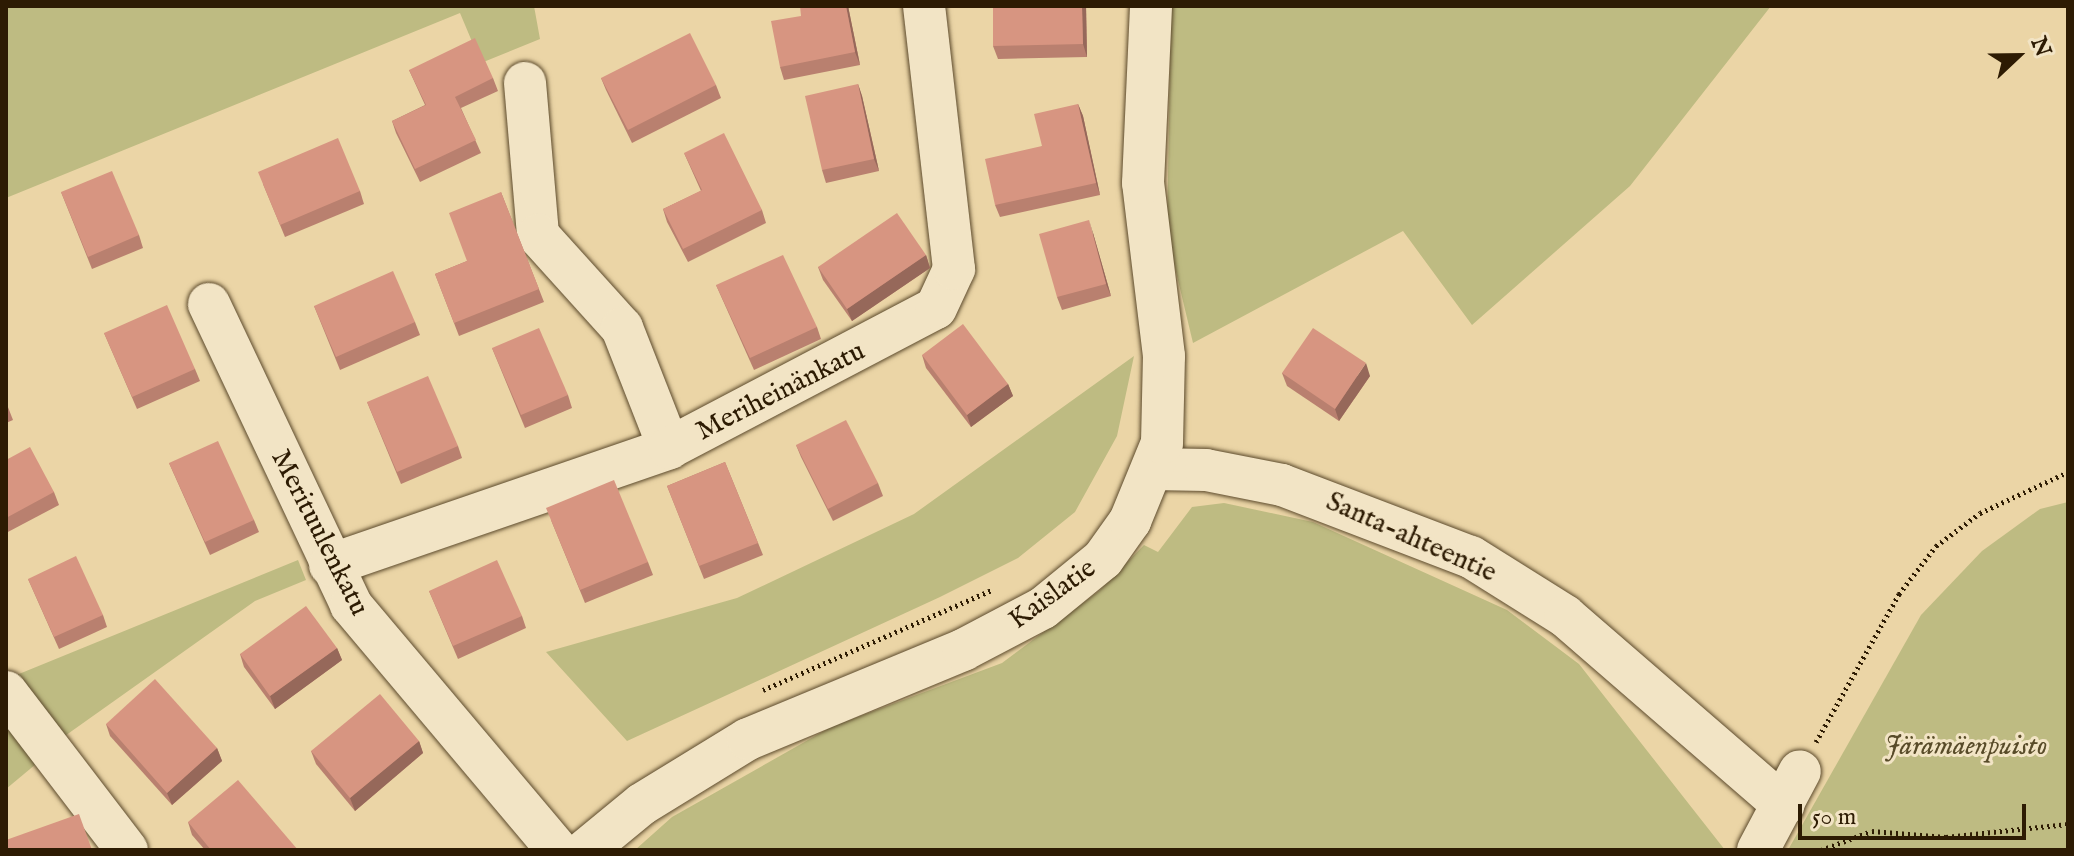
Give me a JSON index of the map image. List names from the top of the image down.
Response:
{
  "streets": {
    "street": [
      "Meriheinänkatu",
      "Merituulenkatu",
      "Santa-ahteentie",
      "Kaislatie"
    ]
  },
  "crossings": [
    ["Meriheinänkatu", "Merituulenkatu"],
    ["Santa-ahteentie", "Kaislatie"]
  ],
  "parks": ["Järämäenpuisto"],
  "scale_bar": "50 m",
  "north": "right"
}
